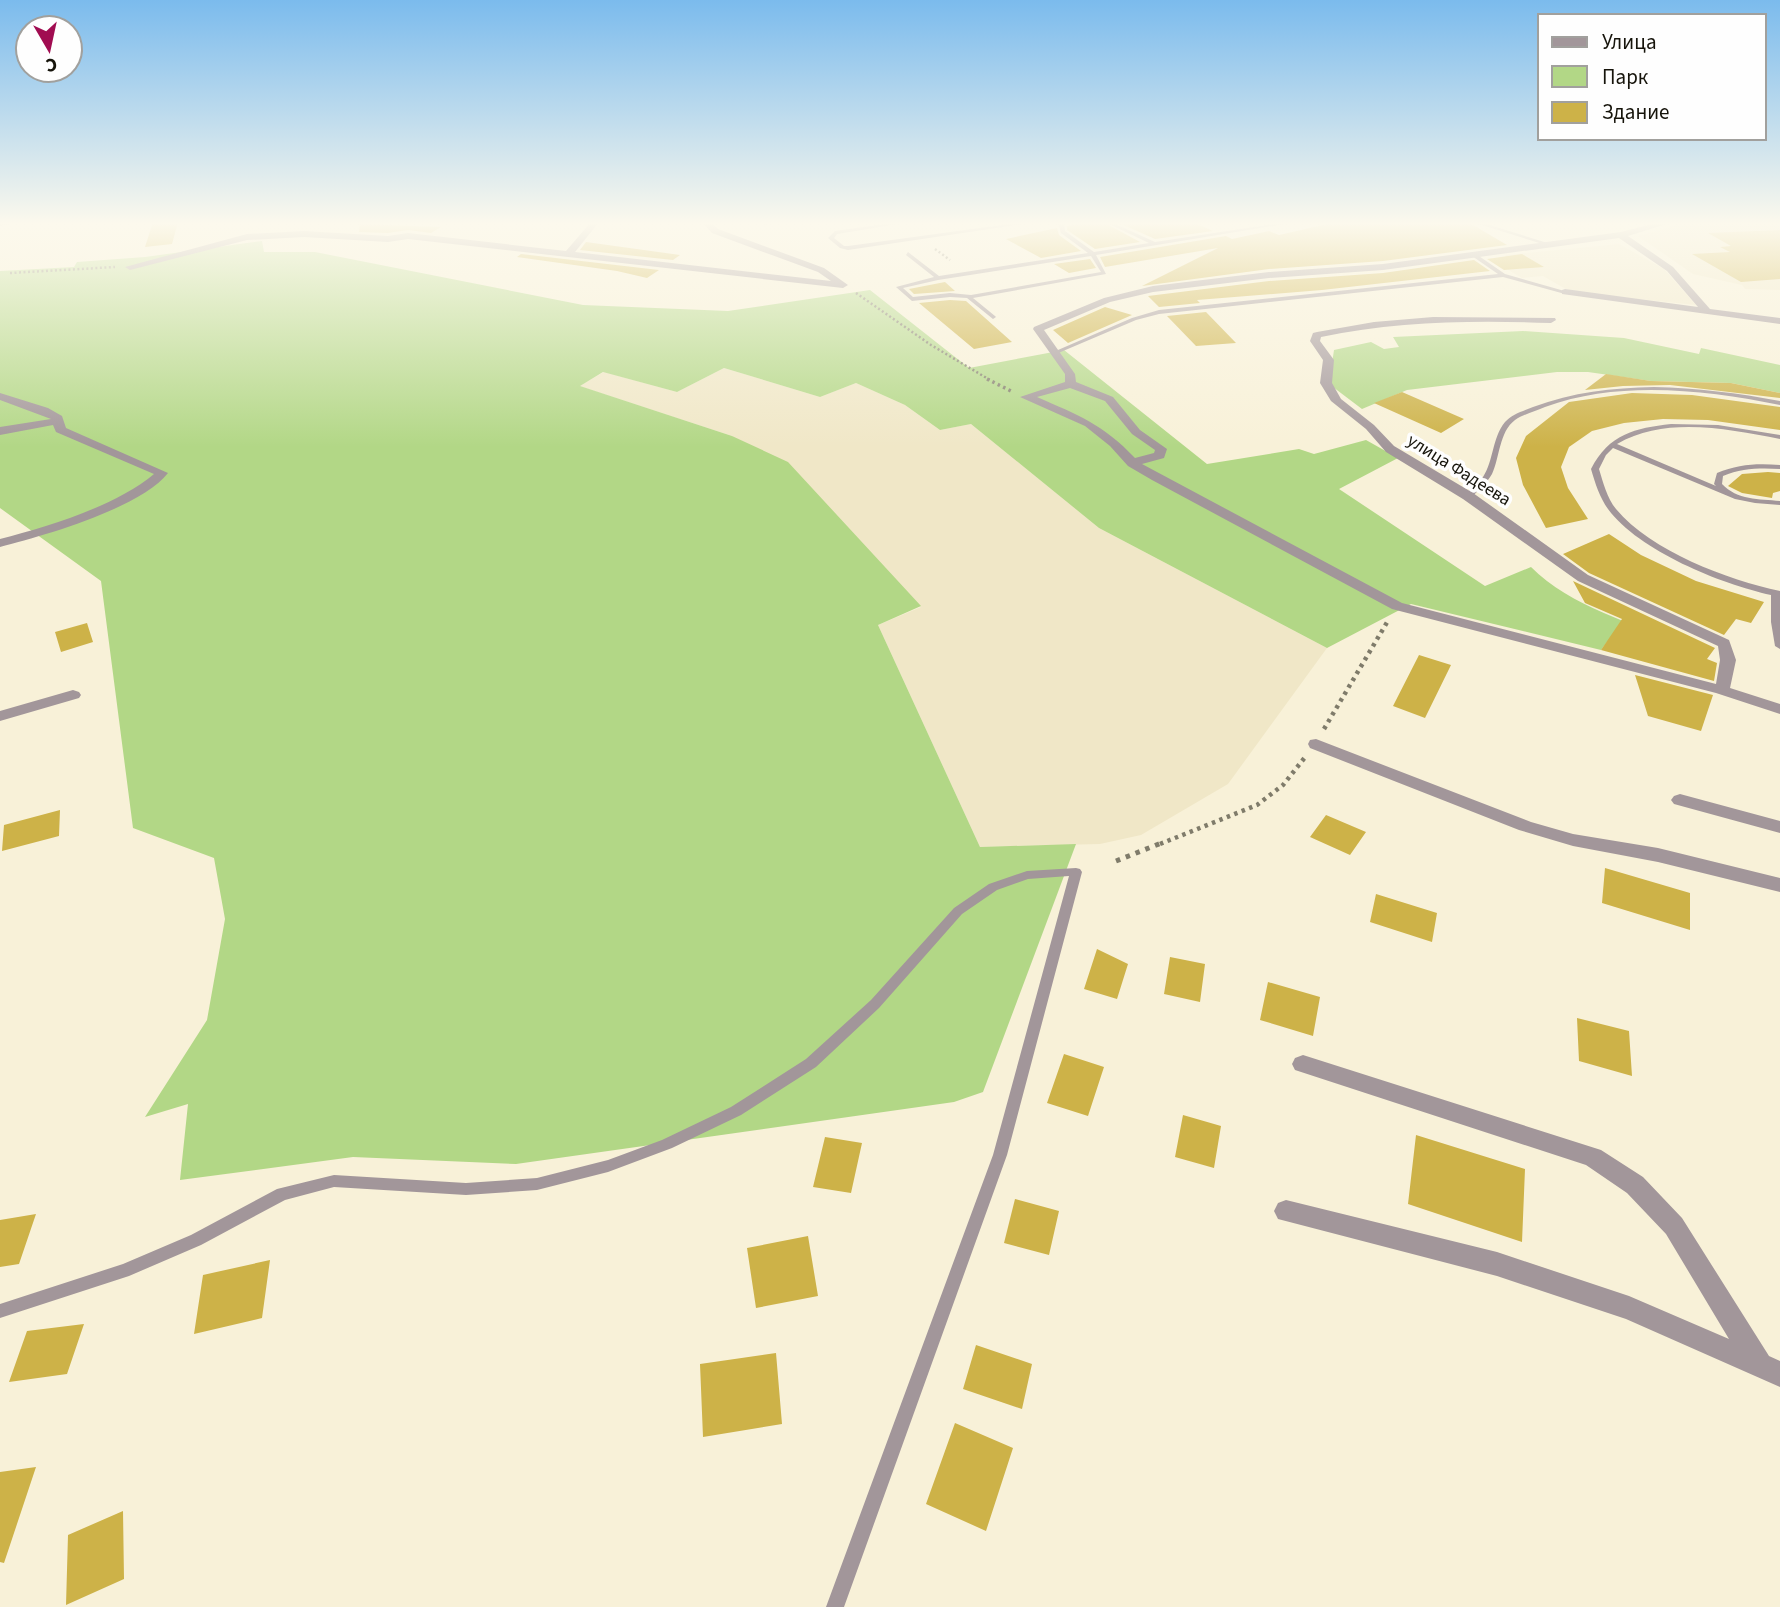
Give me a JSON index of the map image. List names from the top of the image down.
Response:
{
  "streets": {
    "street": ["улица Фадеева"]
  },
  "legend": ["Улица", "Парк", "Здание"],
  "north": "bottom"
}
